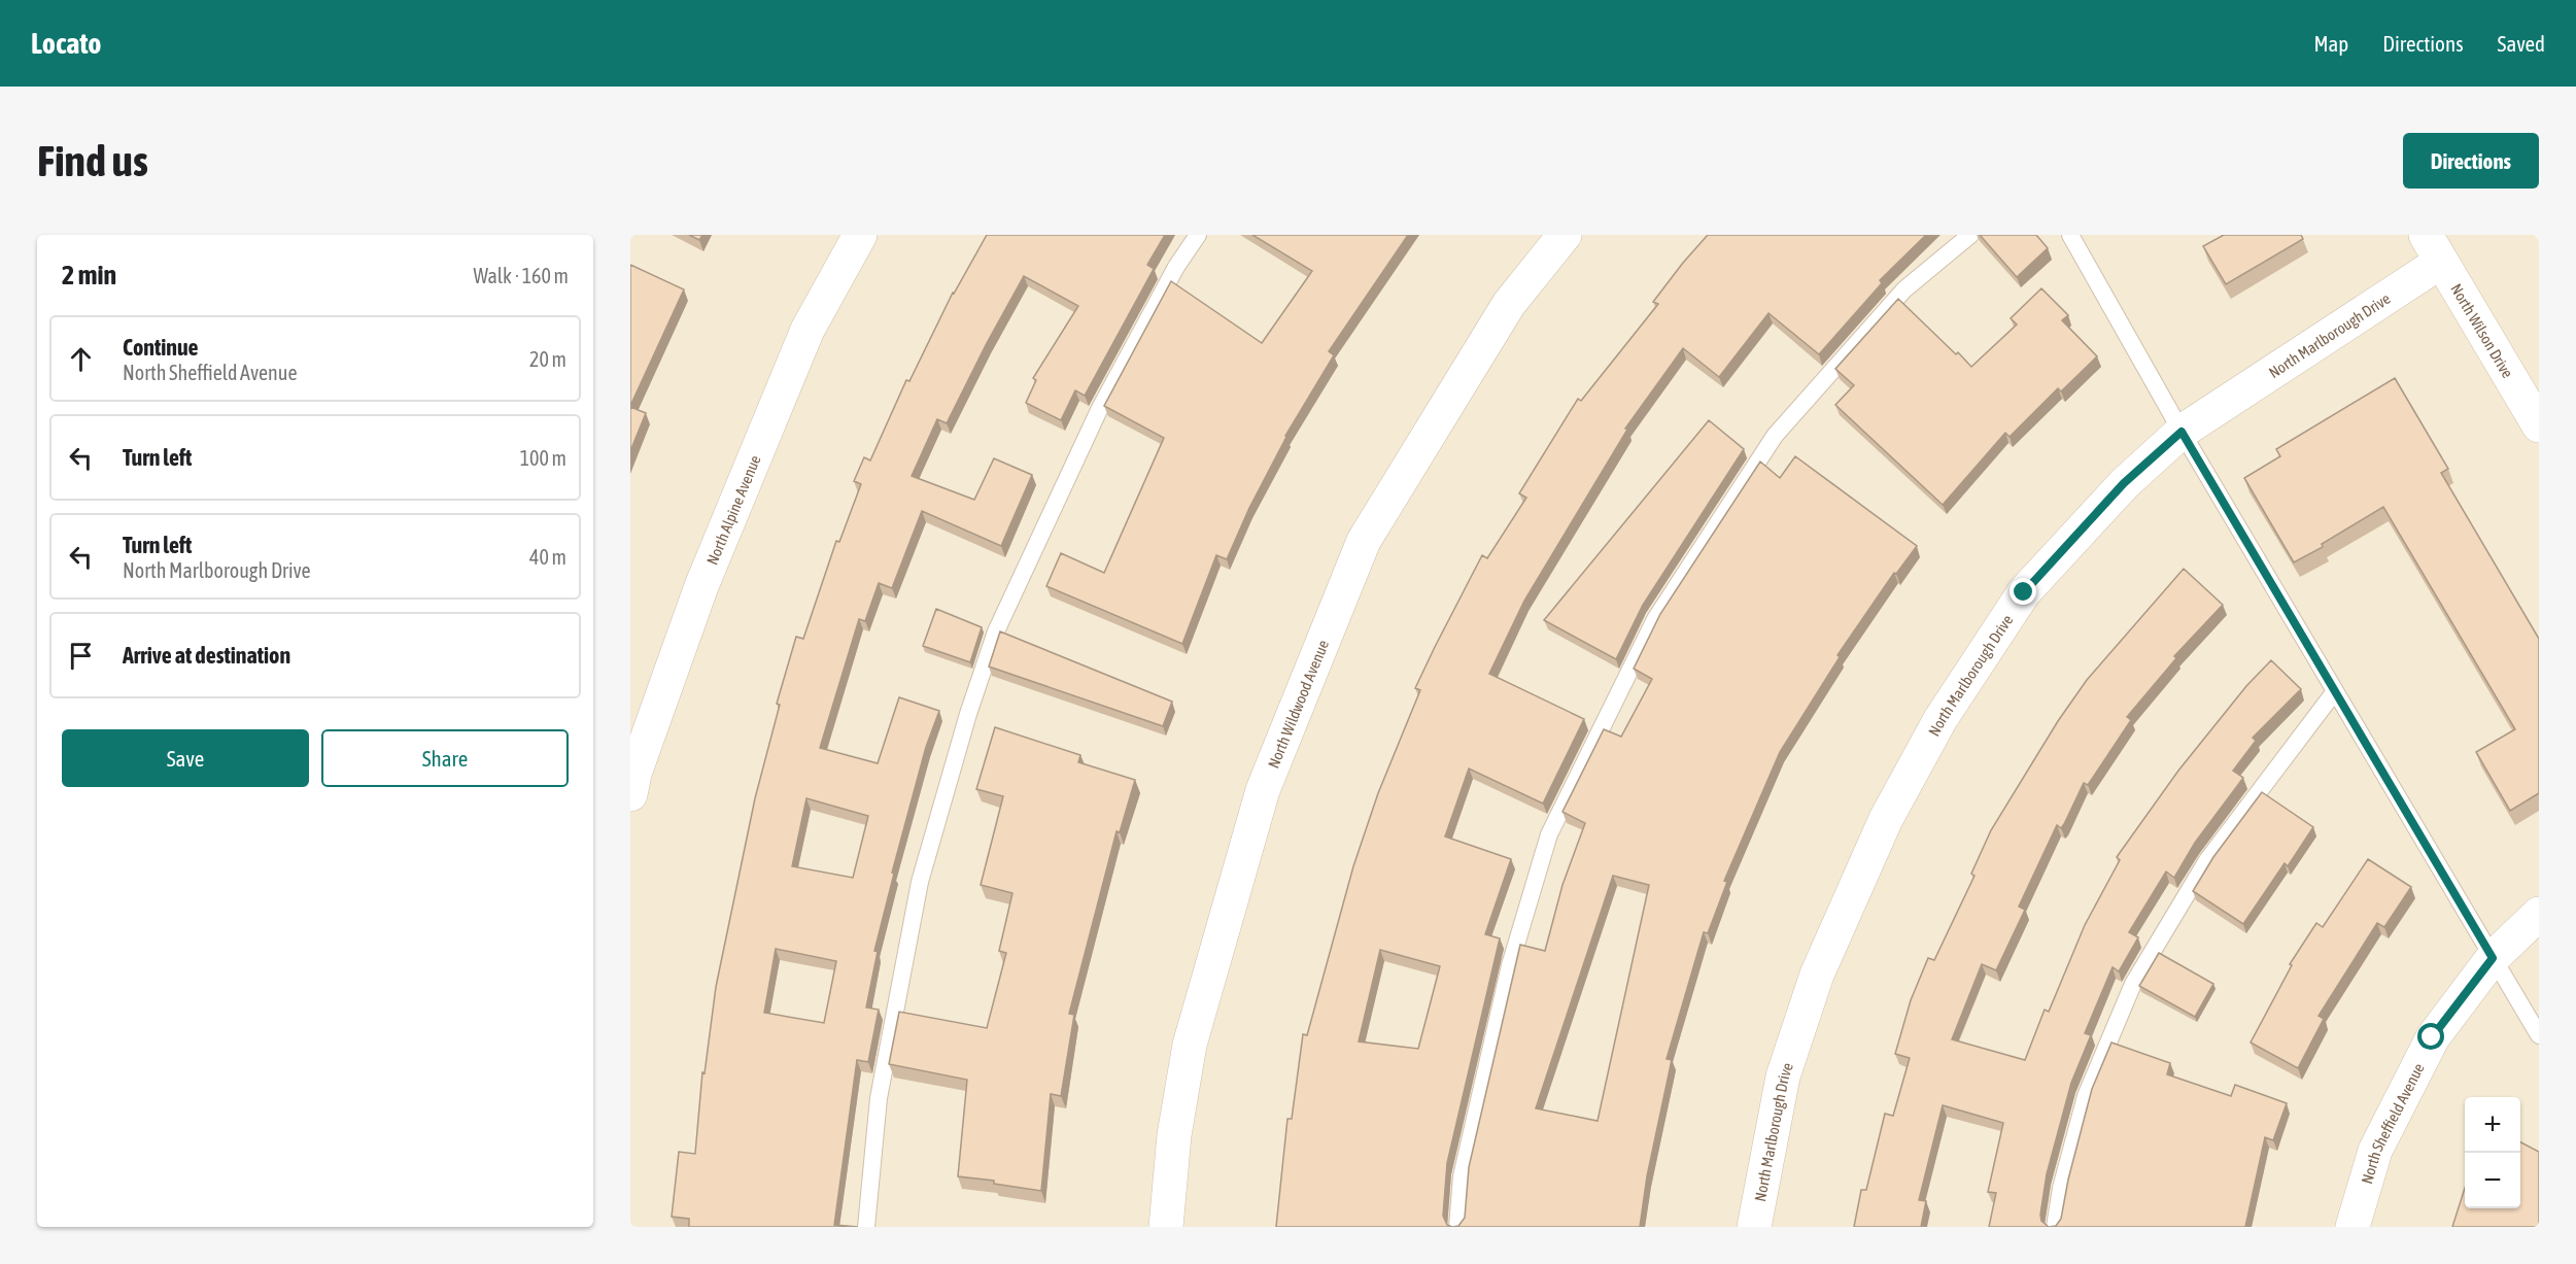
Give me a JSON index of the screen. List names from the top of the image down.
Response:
{
  "streets": {
    "street": [
      "North Wilson Drive",
      "North Marlborough Drive",
      "North Alpine Avenue",
      "North Wildwood Avenue",
      "North Sheffield Avenue"
    ]
  },
  "crossings": [
    ["North Wilson Drive", "North Marlborough Drive"]
  ],
  "page": {
    "header": "Locato",
    "nav": ["Map", "Directions", "Saved"],
    "buttons": [
      "Directions",
      ["Save", "Share"]
    ],
    "title": "Find us",
    "heading": ["2 min", "Walk · 160 m"],
    "list": [
      ["Continue", "North Sheffield Avenue", "20 m"],
      ["Turn left", "100 m"],
      ["Turn left", "North Marlborough Drive", "40 m"],
      "Arrive at destination"
    ],
    "map_buttons": ["+", "−"]
  }
}
